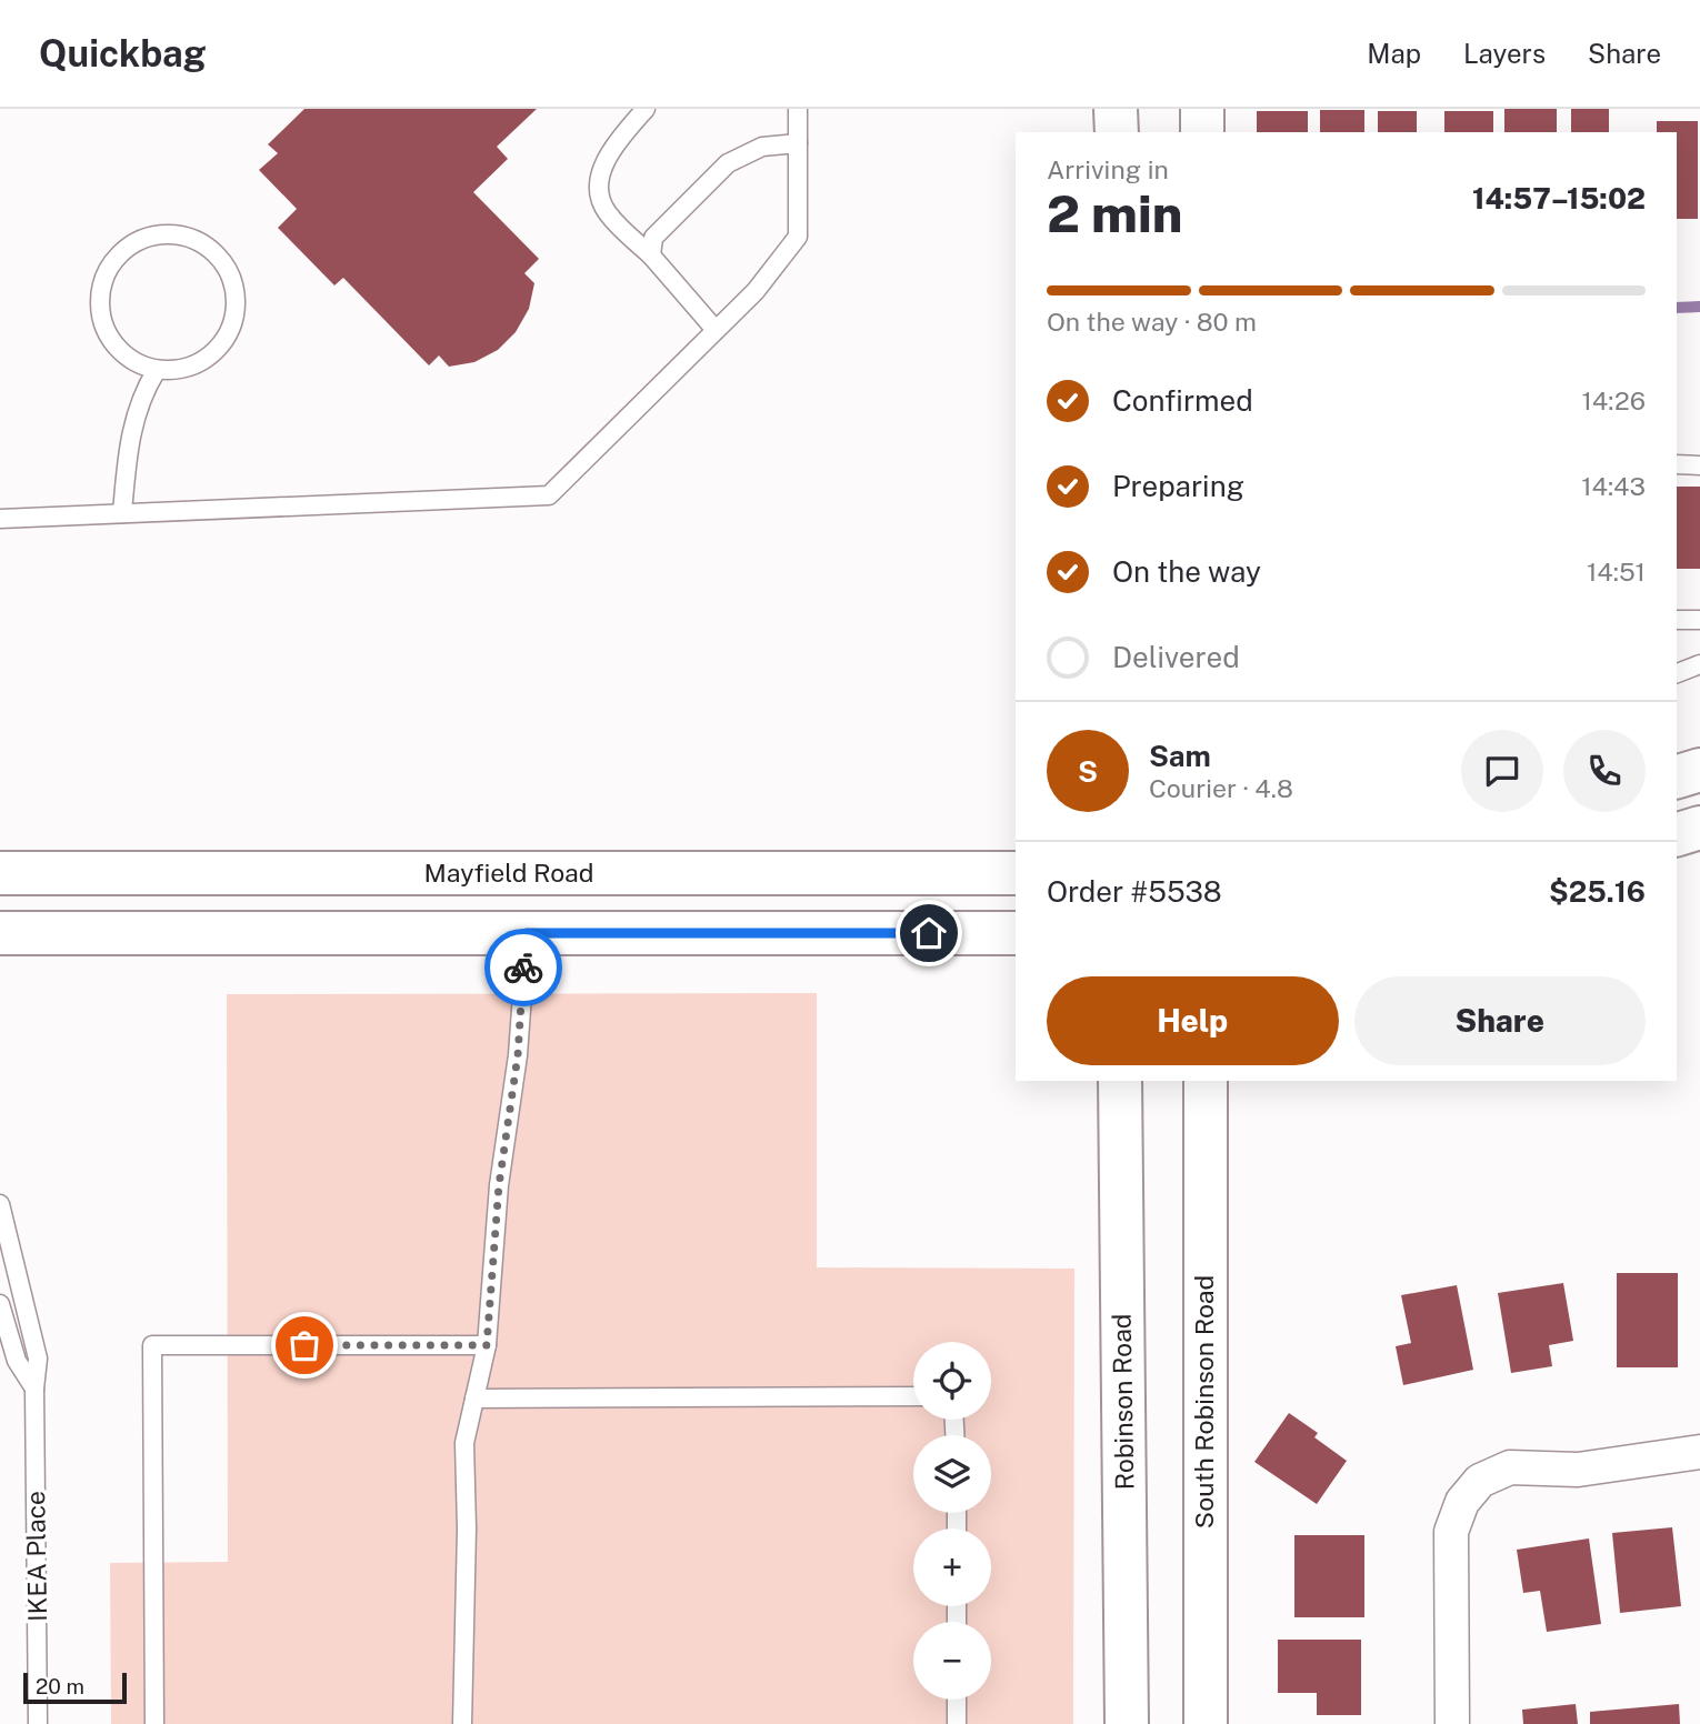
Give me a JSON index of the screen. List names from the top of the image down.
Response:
{
  "streets": {
    "main road": ["Mayfield Road", "Robinson Road", "South Robinson Road"],
    "lane": ["IKEA Place"]
  },
  "scale_bar": "20 m",
  "page": {
    "header": "Quickbag",
    "nav": ["Map", "Layers", "Share"],
    "heading": ["2 min", "Arriving in", "14:57–15:02"],
    "panel": [
      "Sam",
      "Courier · 4.8",
      "Order #5538",
      "$25.16"
    ],
    "bar": "On the way · 80 m",
    "list": [
      ["Confirmed", "14:26"],
      ["Preparing", "14:43"],
      ["On the way", "14:51"],
      "Delivered"
    ],
    "round": "S",
    "buttons": ["Help", "Share"],
    "map_buttons": ["+", "−"],
    "scale": "20 m"
  }
}
